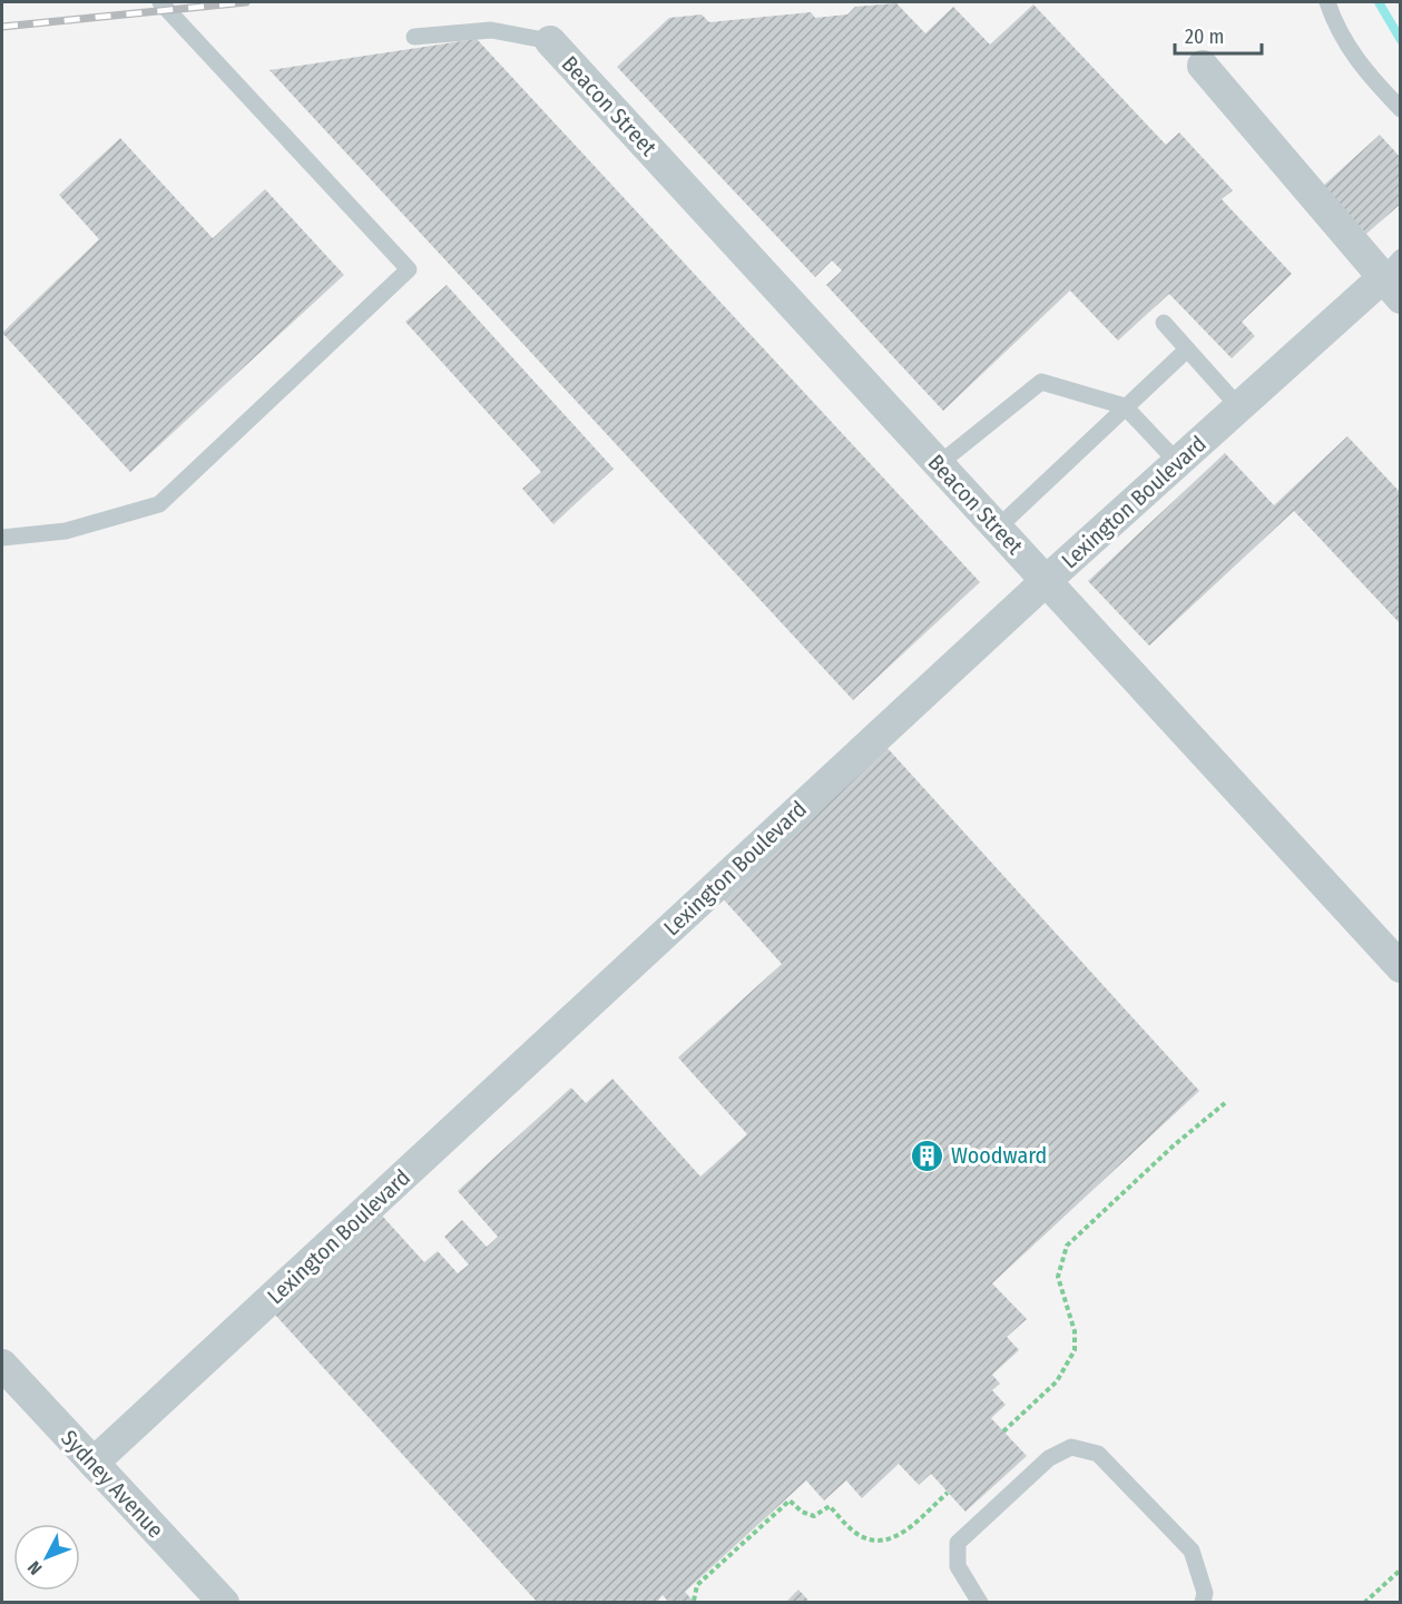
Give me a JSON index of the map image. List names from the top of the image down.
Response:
{
  "streets": {
    "street": ["Beacon Street", "Lexington Boulevard", "Sydney Avenue"]
  },
  "crossings": [
    ["Beacon Street", "Lexington Boulevard"],
    ["Lexington Boulevard", "Sydney Avenue"]
  ],
  "places": {
    "building": ["Woodward"]
  },
  "scale_bar": "20 m",
  "north": "bottom left"
}
